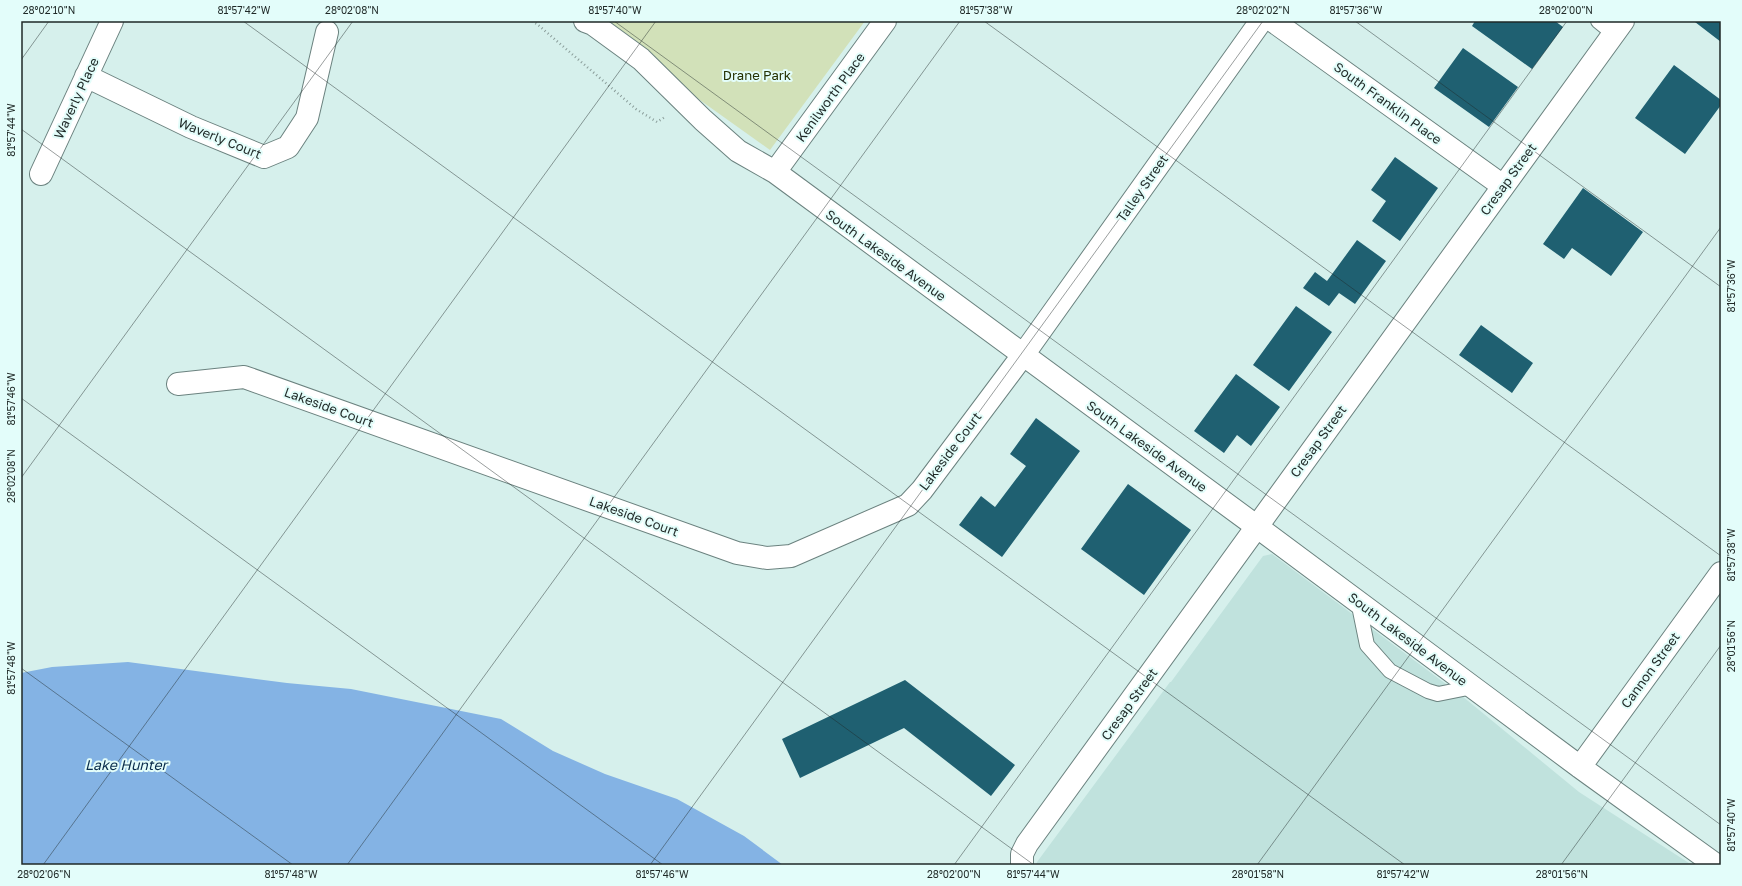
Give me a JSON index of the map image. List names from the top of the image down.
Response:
{
  "streets": {
    "street": [
      "Kenilworth Place",
      "Waverly Place",
      "South Franklin Place",
      "Waverly Court",
      "Cresap Street",
      "Talley Street",
      "South Lakeside Avenue",
      "Lakeside Court",
      "Cannon Street"
    ]
  },
  "crossings": [
    ["Kenilworth Place", "South Lakeside Avenue"],
    ["Waverly Place", "Waverly Court"],
    ["South Franklin Place", "Cresap Street"],
    ["Cresap Street", "South Lakeside Avenue"],
    ["Talley Street", "South Lakeside Avenue"],
    ["Talley Street", "Lakeside Court"],
    ["South Lakeside Avenue", "Lakeside Court"],
    ["South Lakeside Avenue", "Cannon Street"]
  ],
  "water": ["Lake Hunter"],
  "parks": ["Drane Park"],
  "coordinates": [
    "28°02'10\"N",
    "81°57'42\"W",
    "28°02'08\"N",
    "81°57'40\"W",
    "81°57'38\"W",
    "28°02'02\"N",
    "81°57'36\"W",
    "28°02'00\"N",
    "81°57'44\"W",
    "81°57'46\"W",
    "28°01'56\"N",
    "81°57'48\"W",
    "28°02'06\"N",
    "28°01'58\"N"
  ]
}
